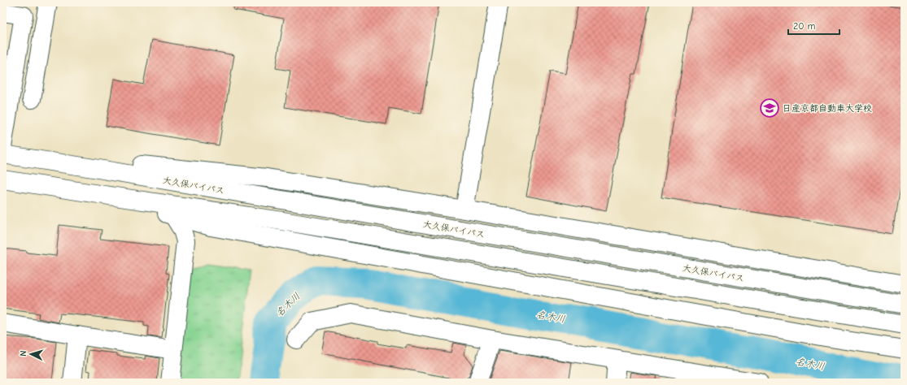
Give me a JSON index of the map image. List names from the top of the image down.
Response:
{
  "streets": {
    "main road": ["大久保バイパス"]
  },
  "water": ["名木川"],
  "places": {
    "school or university": ["日産京都自動車大学校"]
  },
  "scale_bar": "20 m",
  "north": "left"
}
